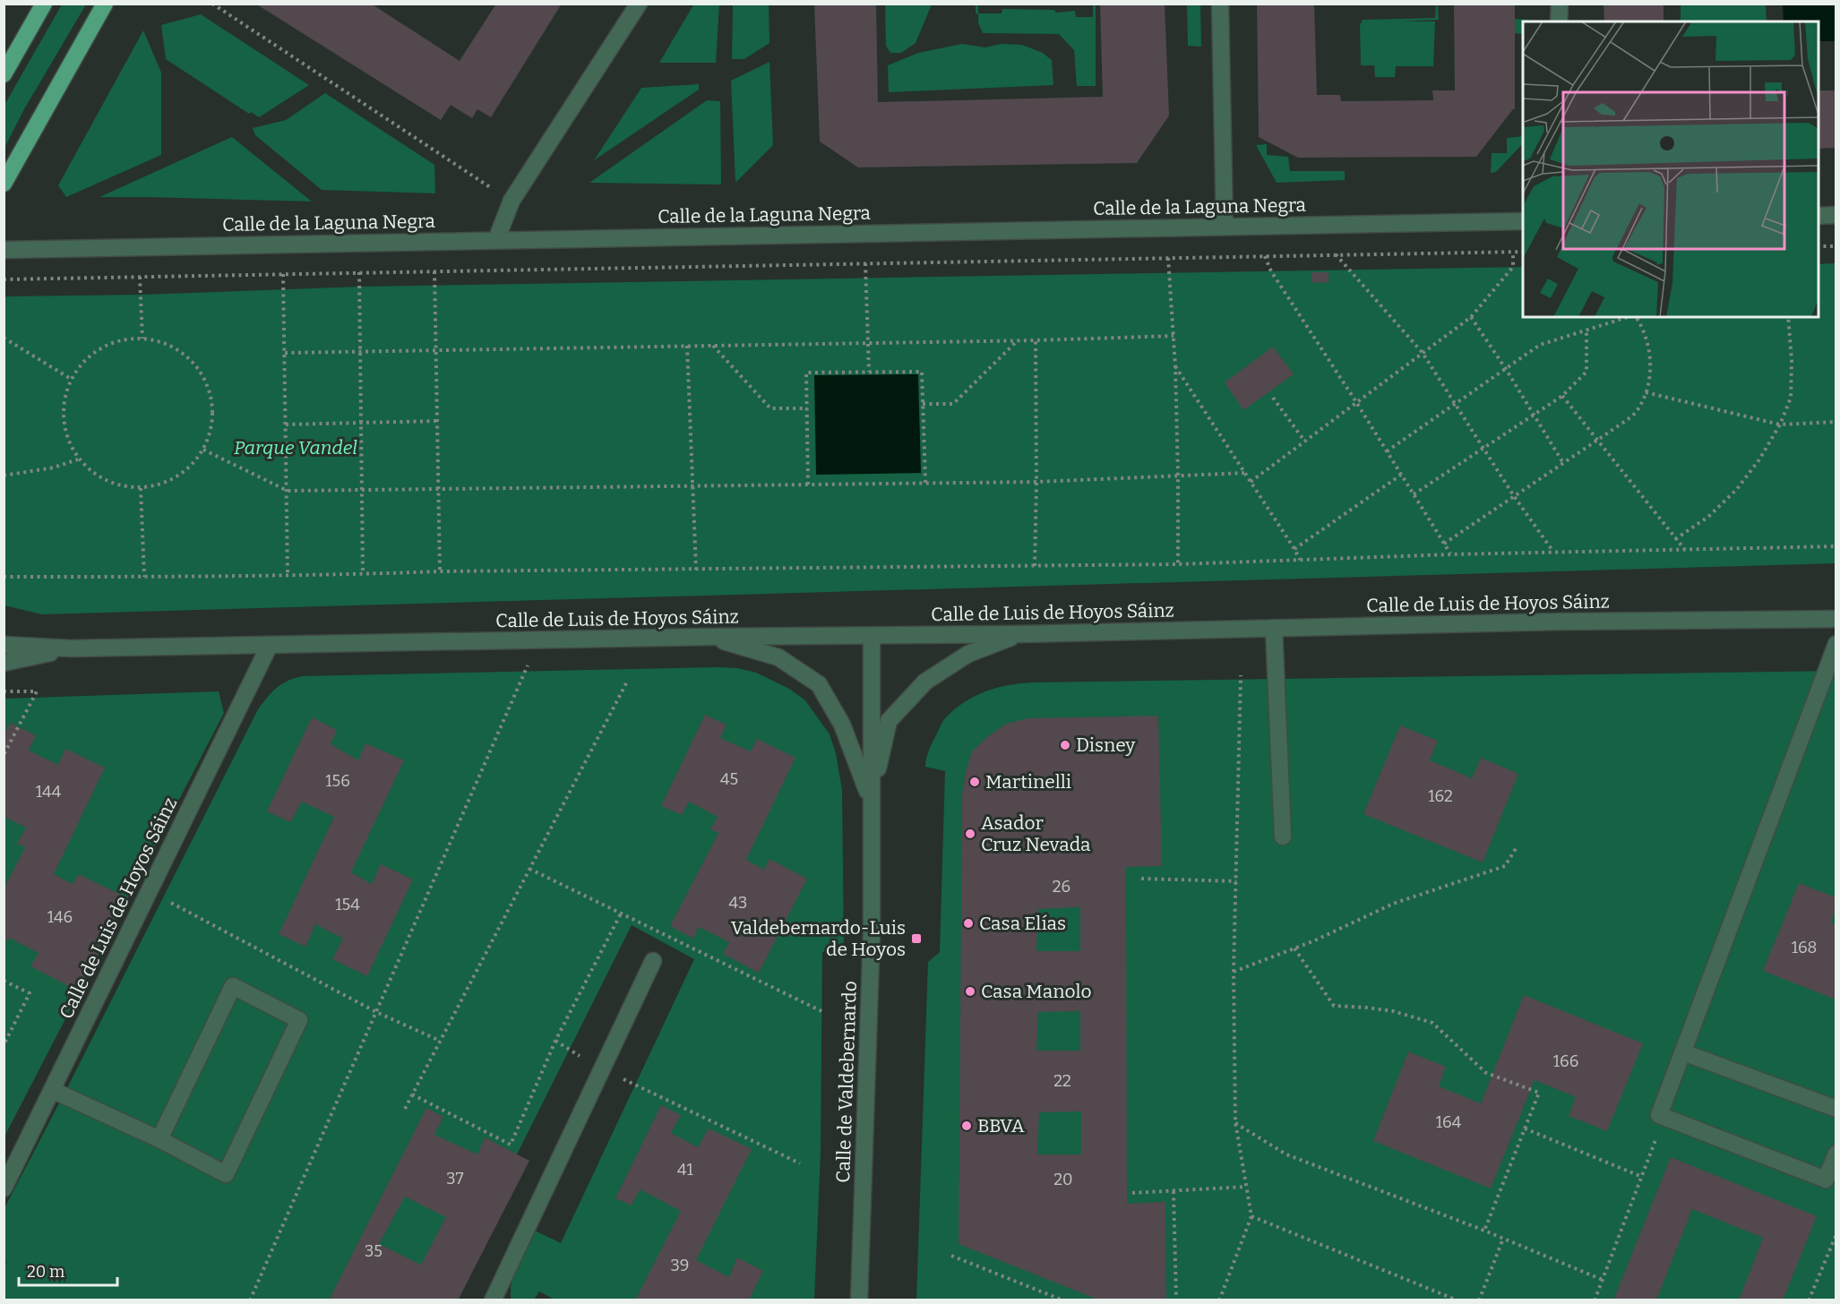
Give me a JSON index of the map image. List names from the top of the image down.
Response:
{
  "streets": {
    "street": ["Calle de la Laguna Negra", "Calle de Luis de Hoyos Sáinz", "Calle de Valdebernardo"]
  },
  "crossings": [
    ["Calle de Luis de Hoyos Sáinz", "Calle de Valdebernardo"]
  ],
  "parks": ["Parque Vandel"],
  "places": {
    "other": [
      "Disney",
      "Martinelli",
      "Asador Cruz Nevada",
      "Casa Elías",
      "Casa Manolo",
      "BBVA"
    ],
    "transit": ["Valdebernardo-Luis de Hoyos"]
  },
  "house_numbers": [
    "45",
    "156",
    "144",
    "162",
    "26",
    "43",
    "154",
    "146",
    "168",
    "166",
    "22",
    "164",
    "41",
    "37",
    "20",
    "35",
    "39"
  ],
  "scale_bar": "20 m"
}
